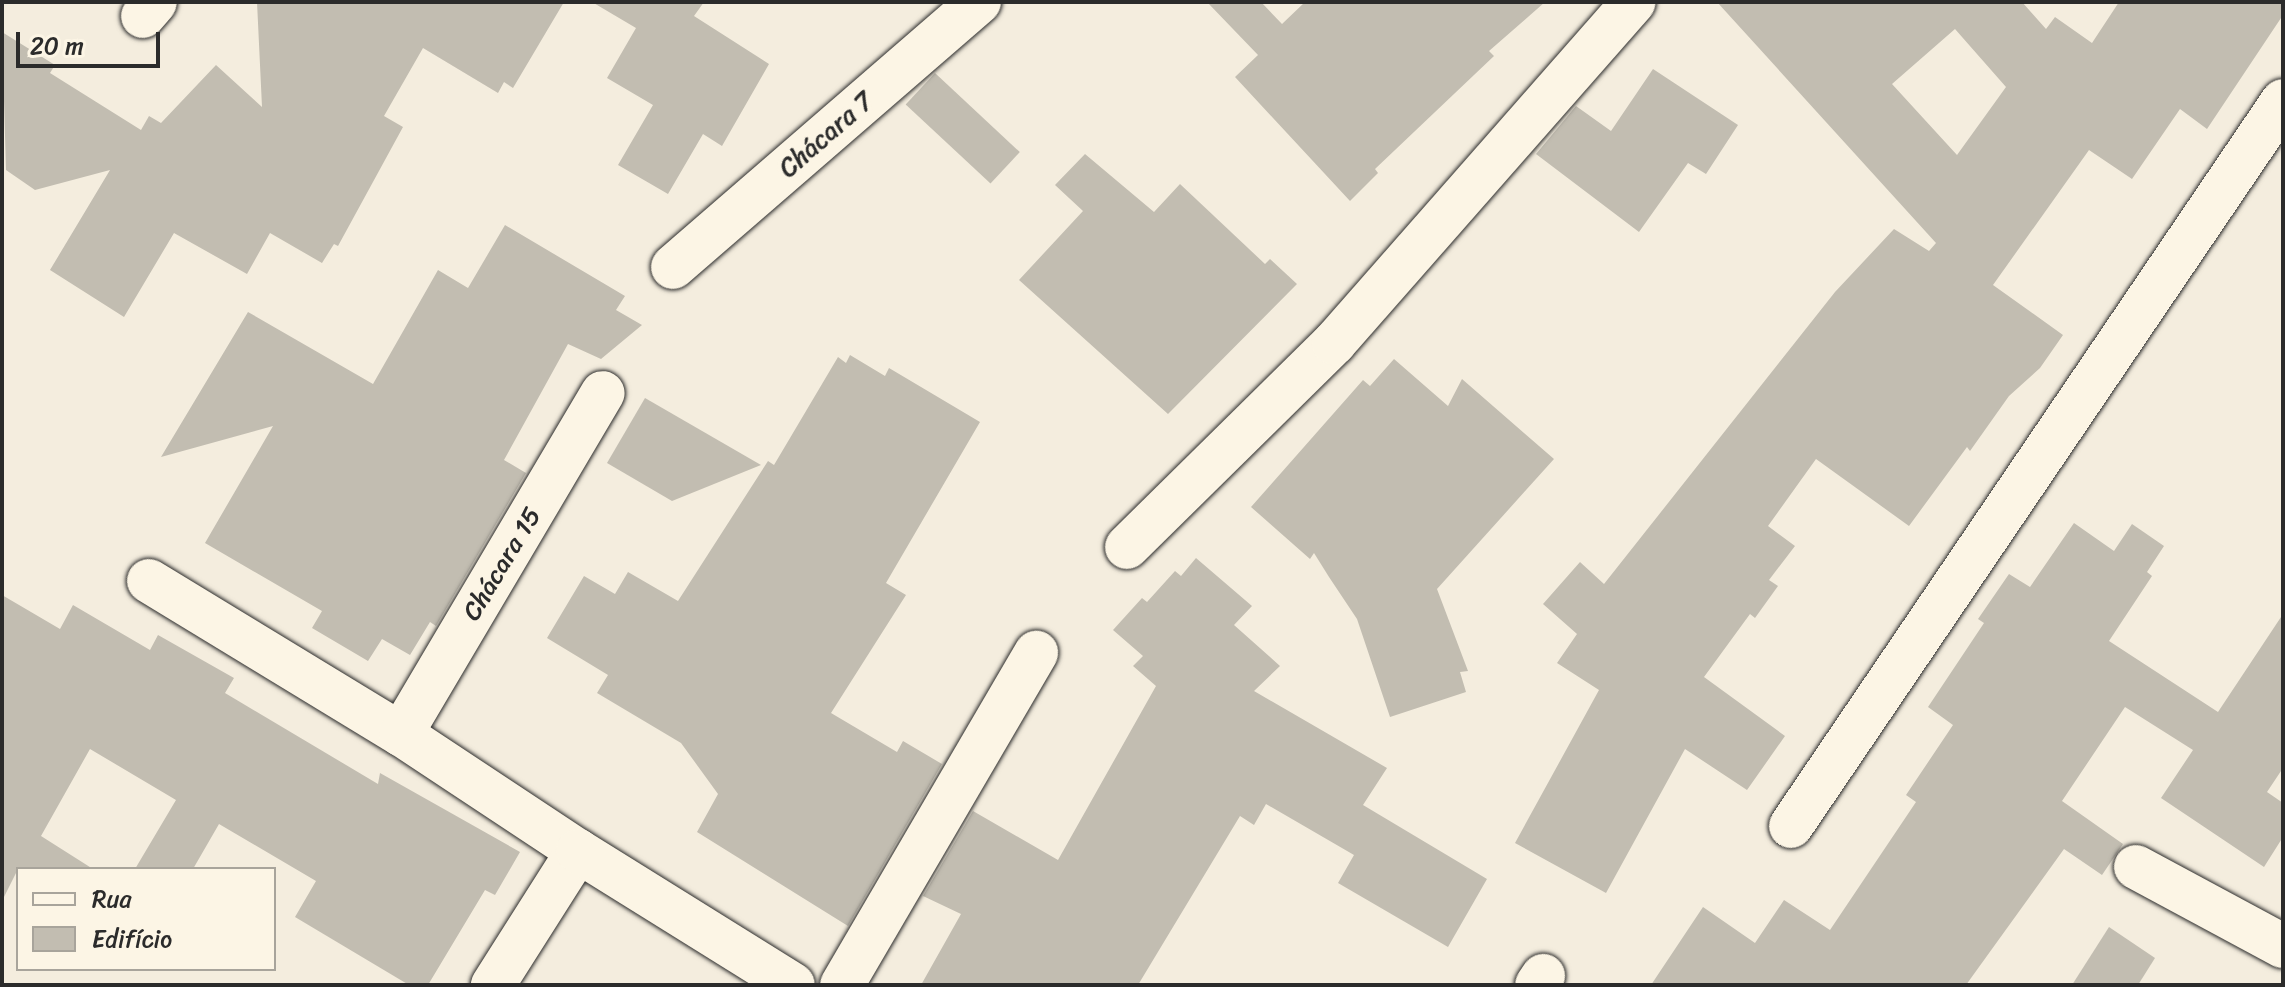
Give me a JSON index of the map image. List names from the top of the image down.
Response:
{
  "streets": {
    "street": ["Chácara 7", "Chácara 15"]
  },
  "legend": ["Rua", "Edifício"],
  "scale_bar": "20 m"
}
